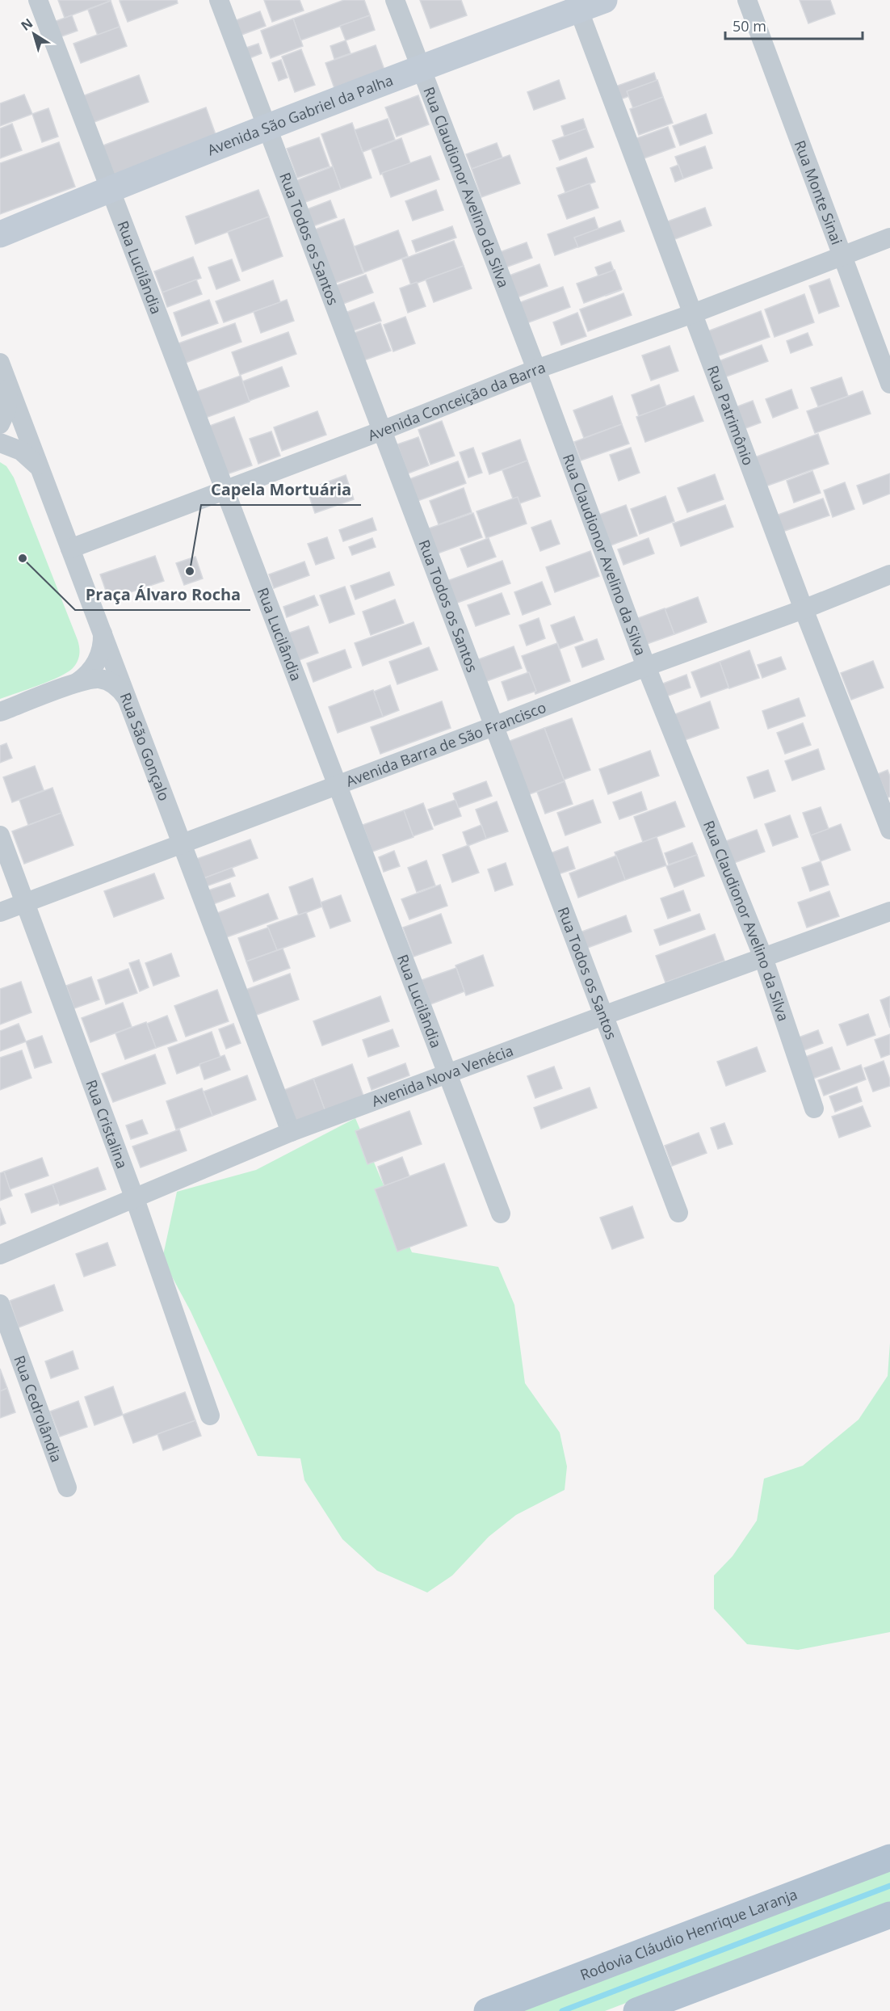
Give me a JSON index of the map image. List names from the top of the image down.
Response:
{
  "streets": {
    "main road": ["Avenida São Gabriel da Palha", "Rodovia Cláudio Henrique Laranja"],
    "street": [
      "Rua Claudionor Avelino da Silva",
      "Rua Monte Sinai",
      "Rua Todos os Santos",
      "Rua Lucilândia",
      "Avenida Conceição da Barra",
      "Rua Patrimônio",
      "Avenida Barra de São Francisco",
      "Rua São Gonçalo",
      "Avenida Nova Venécia",
      "Rua Cristalina",
      "Rua Cedrolândia"
    ]
  },
  "crossings": [
    ["Avenida São Gabriel da Palha", "Rua Claudionor Avelino da Silva"],
    ["Avenida São Gabriel da Palha", "Rua Todos os Santos"],
    ["Avenida São Gabriel da Palha", "Rua Lucilândia"],
    ["Avenida São Gabriel da Palha", "Rua Patrimônio"],
    ["Rua Claudionor Avelino da Silva", "Avenida Conceição da Barra"],
    ["Rua Claudionor Avelino da Silva", "Avenida Barra de São Francisco"],
    ["Rua Claudionor Avelino da Silva", "Avenida Nova Venécia"],
    ["Rua Monte Sinai", "Avenida Conceição da Barra"],
    ["Rua Todos os Santos", "Avenida Conceição da Barra"],
    ["Rua Todos os Santos", "Avenida Barra de São Francisco"],
    ["Rua Todos os Santos", "Avenida Nova Venécia"],
    ["Rua Lucilândia", "Avenida Conceição da Barra"],
    ["Rua Lucilândia", "Avenida Barra de São Francisco"],
    ["Rua Lucilândia", "Avenida Nova Venécia"],
    ["Avenida Conceição da Barra", "Rua Patrimônio"],
    ["Avenida Conceição da Barra", "Rua São Gonçalo"],
    ["Rua Patrimônio", "Avenida Barra de São Francisco"],
    ["Avenida Barra de São Francisco", "Rua São Gonçalo"],
    ["Avenida Barra de São Francisco", "Rua Cristalina"],
    ["Rua São Gonçalo", "Avenida Nova Venécia"],
    ["Avenida Nova Venécia", "Rua Cristalina"]
  ],
  "places": ["Praça Álvaro Rocha", "Capela Mortuária"],
  "scale_bar": "50 m",
  "north": "top left"
}
